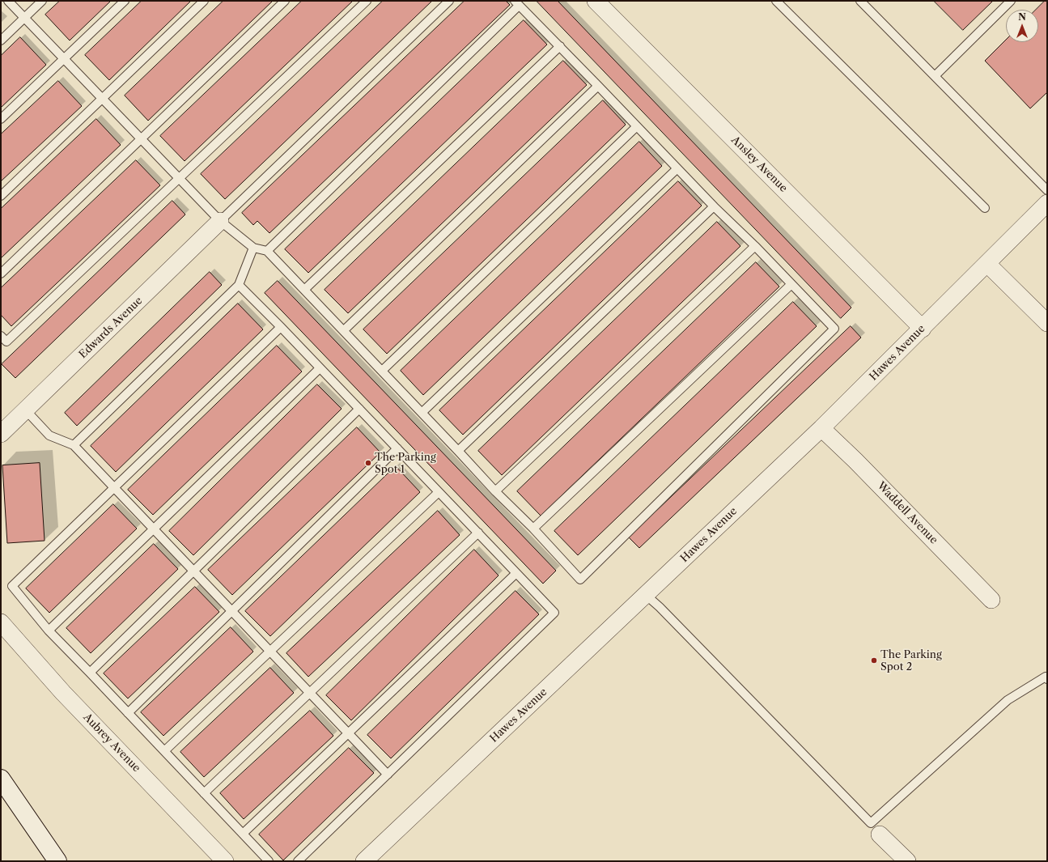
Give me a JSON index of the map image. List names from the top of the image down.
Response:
{
  "streets": {
    "street": [
      "Ansley Avenue",
      "Edwards Avenue",
      "Hawes Avenue",
      "Waddell Avenue",
      "Aubrey Avenue"
    ]
  },
  "crossings": [
    ["Ansley Avenue", "Hawes Avenue"],
    ["Hawes Avenue", "Waddell Avenue"]
  ],
  "places": ["The Parking Spot 1", "The Parking Spot 2"],
  "north": "top"
}
